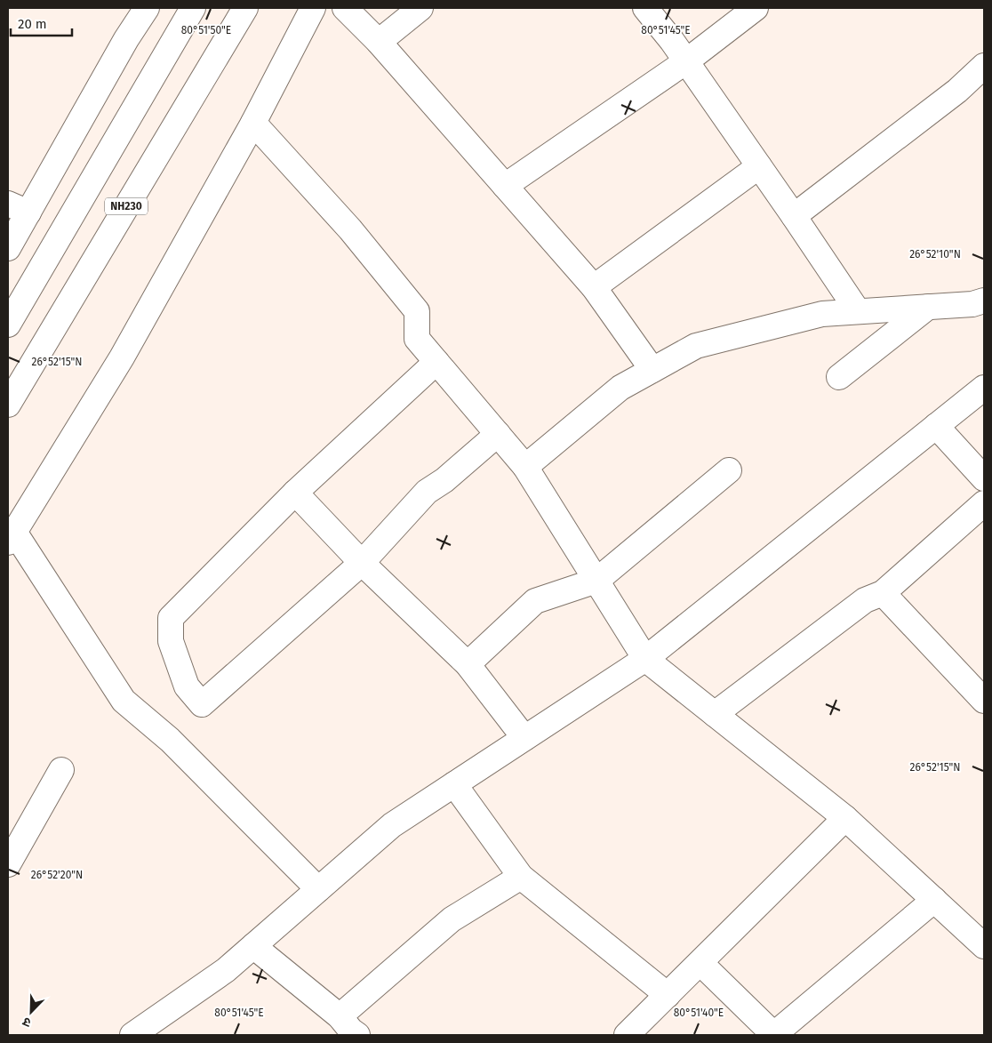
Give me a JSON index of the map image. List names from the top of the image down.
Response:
{
  "streets": {
    "main road": ["NH230"]
  },
  "scale_bar": "20 m",
  "north": "bottom left",
  "coordinates": [
    "80°51'45\"E",
    "80°51'50\"E",
    "26°52'10\"N",
    "26°52'15\"N",
    "26°52'20\"N",
    "80°51'40\"E"
  ]
}
